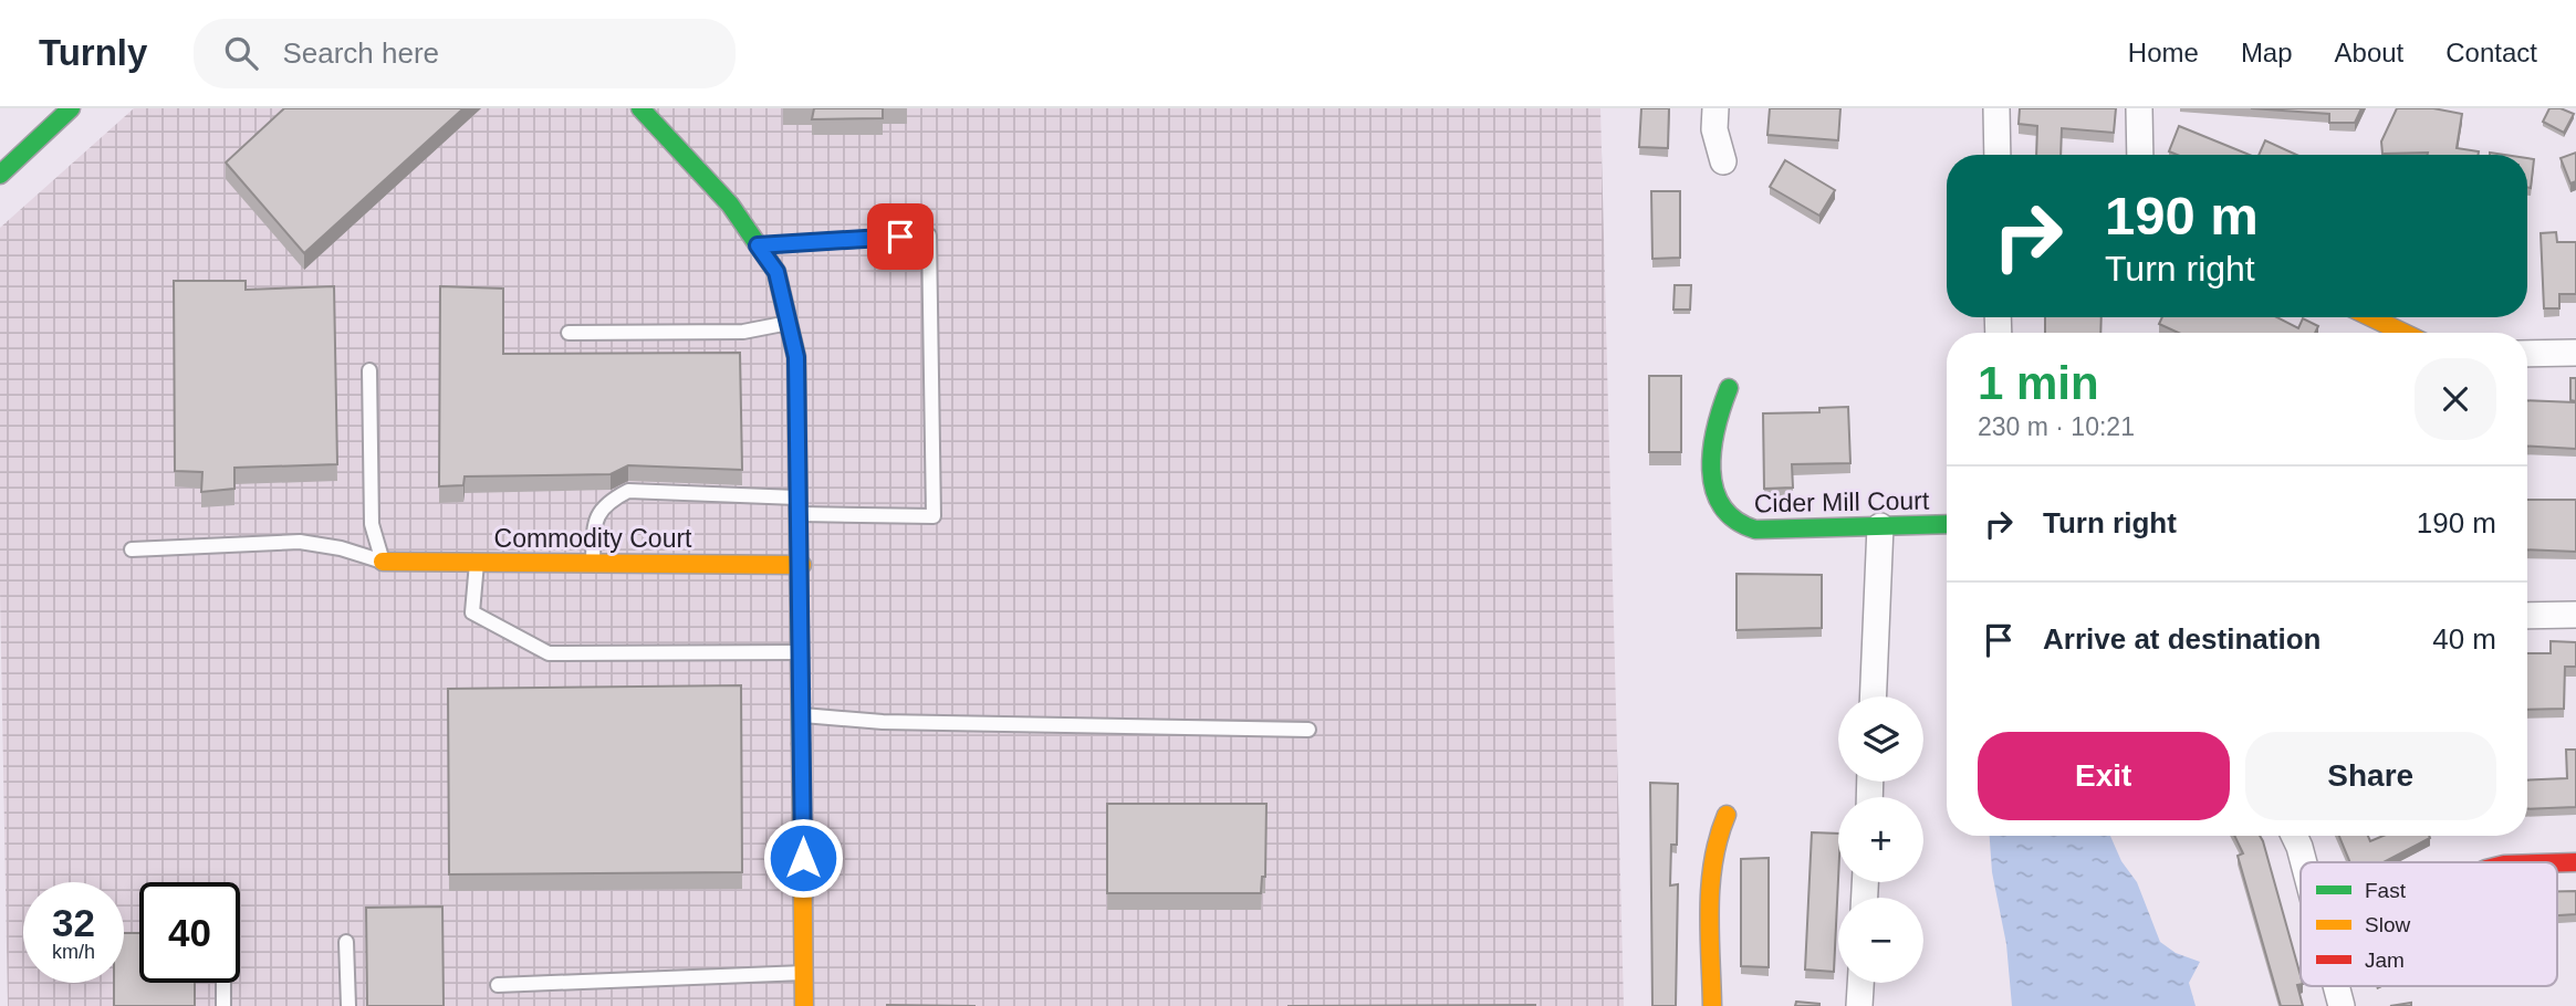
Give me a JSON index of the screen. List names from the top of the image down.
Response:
{
  "streets": {
    "main road": ["Cider Mill Court", "Commodity Court"]
  },
  "legend": ["Fast", "Slow", "Jam"],
  "page": {
    "header": "Turnly",
    "search": "Search here",
    "nav": [
      "Home",
      "Map",
      "About",
      "Contact"
    ],
    "turn": ["190 m", "Turn right"],
    "heading": ["1 min", "230 m · 10:21"],
    "list": [
      {
        "name": "Turn right",
        "value": "190 m"
      },
      {
        "name": "Arrive at destination",
        "value": "40 m"
      }
    ],
    "map_buttons": ["+", "−"],
    "buttons": ["Exit", "Share"],
    "speed": "32 km/h",
    "limit": "40"
  }
}
